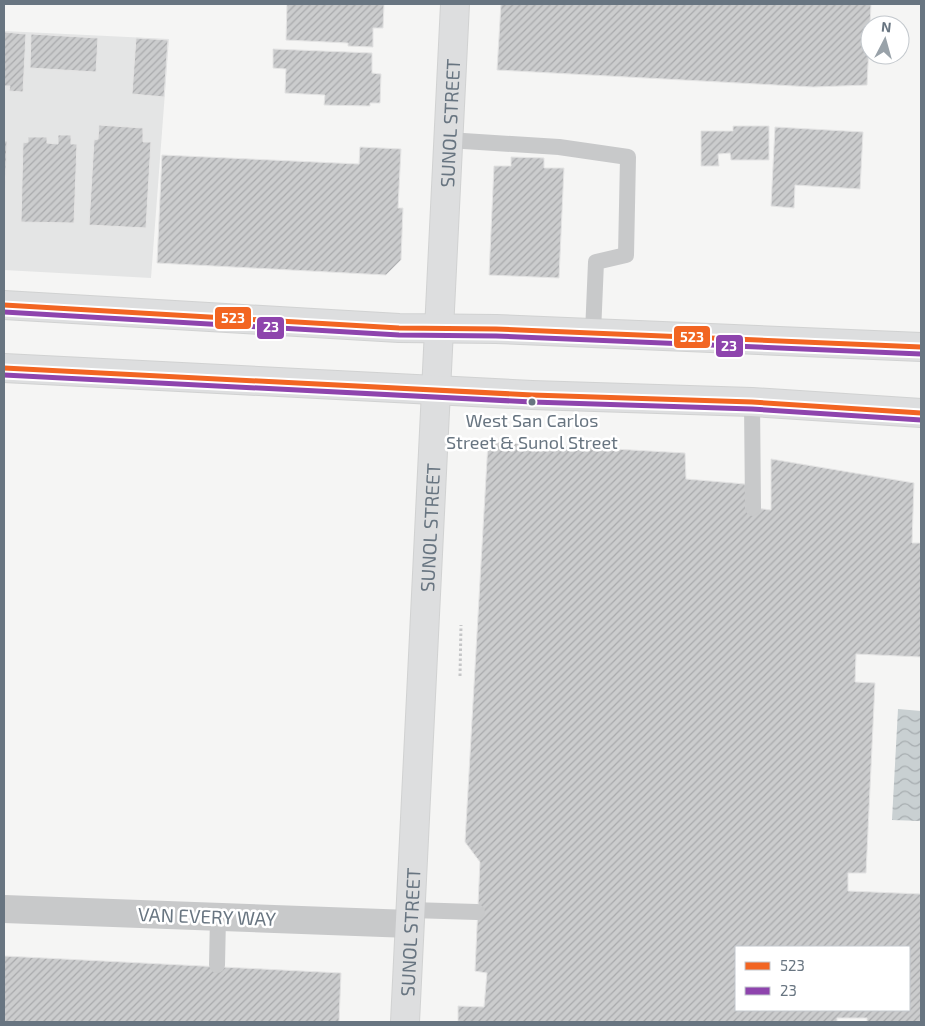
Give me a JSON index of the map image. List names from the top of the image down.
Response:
{
  "streets": {
    "main road": ["SUNOL STREET"],
    "street": ["VAN EVERY WAY"]
  },
  "crossings": [
    ["SUNOL STREET", "VAN EVERY WAY"]
  ],
  "places": ["West San Carlos Street & Sunol Street"],
  "lines": ["transit line 523", "transit line 23"],
  "legend": ["523", "23"],
  "north": "top"
}
